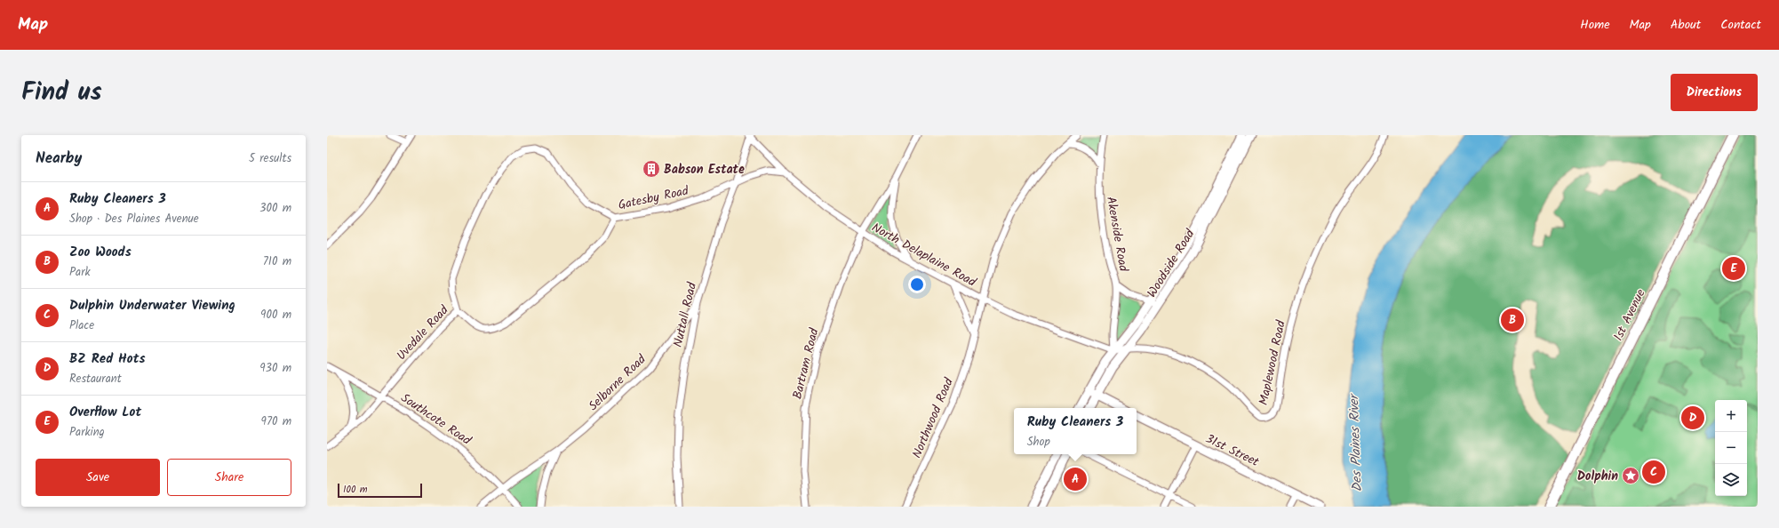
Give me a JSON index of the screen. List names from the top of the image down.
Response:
{
  "streets": {
    "main road": ["1st Avenue"],
    "street": [
      "Gatesby Road",
      "Akenside Road",
      "North Delaplaine Road",
      "Woodside Road",
      "Nuttall Road",
      "Uvedale Road",
      "Maplewood Road",
      "Bartram Road",
      "Selborne Road",
      "Northwood Road",
      "Southcote Road",
      "31st Street"
    ]
  },
  "crossings": [
    ["Gatesby Road", "Nuttall Road"],
    ["Gatesby Road", "Uvedale Road"],
    ["Akenside Road", "North Delaplaine Road"],
    ["Akenside Road", "Woodside Road"],
    ["Akenside Road", "Maplewood Road"],
    ["North Delaplaine Road", "Woodside Road"],
    ["North Delaplaine Road", "Maplewood Road"],
    ["North Delaplaine Road", "Bartram Road"],
    ["North Delaplaine Road", "Northwood Road"],
    ["Woodside Road", "Maplewood Road"],
    ["Nuttall Road", "Selborne Road"],
    ["Uvedale Road", "Southcote Road"],
    ["Selborne Road", "Southcote Road"]
  ],
  "water": ["Des Plaines River"],
  "places": {
    "building": ["Babson Estate"],
    "place": ["Dolphin"]
  },
  "scale_bar": "100 m",
  "page": {
    "header": "Map",
    "nav": [
      "Home",
      "Map",
      "About",
      "Contact"
    ],
    "title": "Find us",
    "buttons": [
      "Directions",
      ["Save", "Share"]
    ],
    "heading": ["Nearby", "5 results"],
    "list": [
      {
        "mark": "A",
        "name": "Ruby Cleaners 3",
        "note": "Shop · Des Plaines Avenue",
        "value": "300 m"
      },
      {
        "mark": "B",
        "name": "Zoo Woods",
        "note": "Park",
        "value": "710 m"
      },
      {
        "mark": "C",
        "name": "Dulphin Underwater Viewing",
        "note": "Place",
        "value": "900 m"
      },
      {
        "mark": "D",
        "name": "BZ Red Hots",
        "note": "Restaurant",
        "value": "930 m"
      },
      {
        "mark": "E",
        "name": "Overflow Lot",
        "note": "Parking",
        "value": "970 m"
      }
    ],
    "pins": [
      "E",
      "B",
      "D",
      "C",
      "A"
    ],
    "map_buttons": ["+", "−"],
    "popup": ["Ruby Cleaners 3", "Shop"],
    "scale": "100 m"
  }
}
